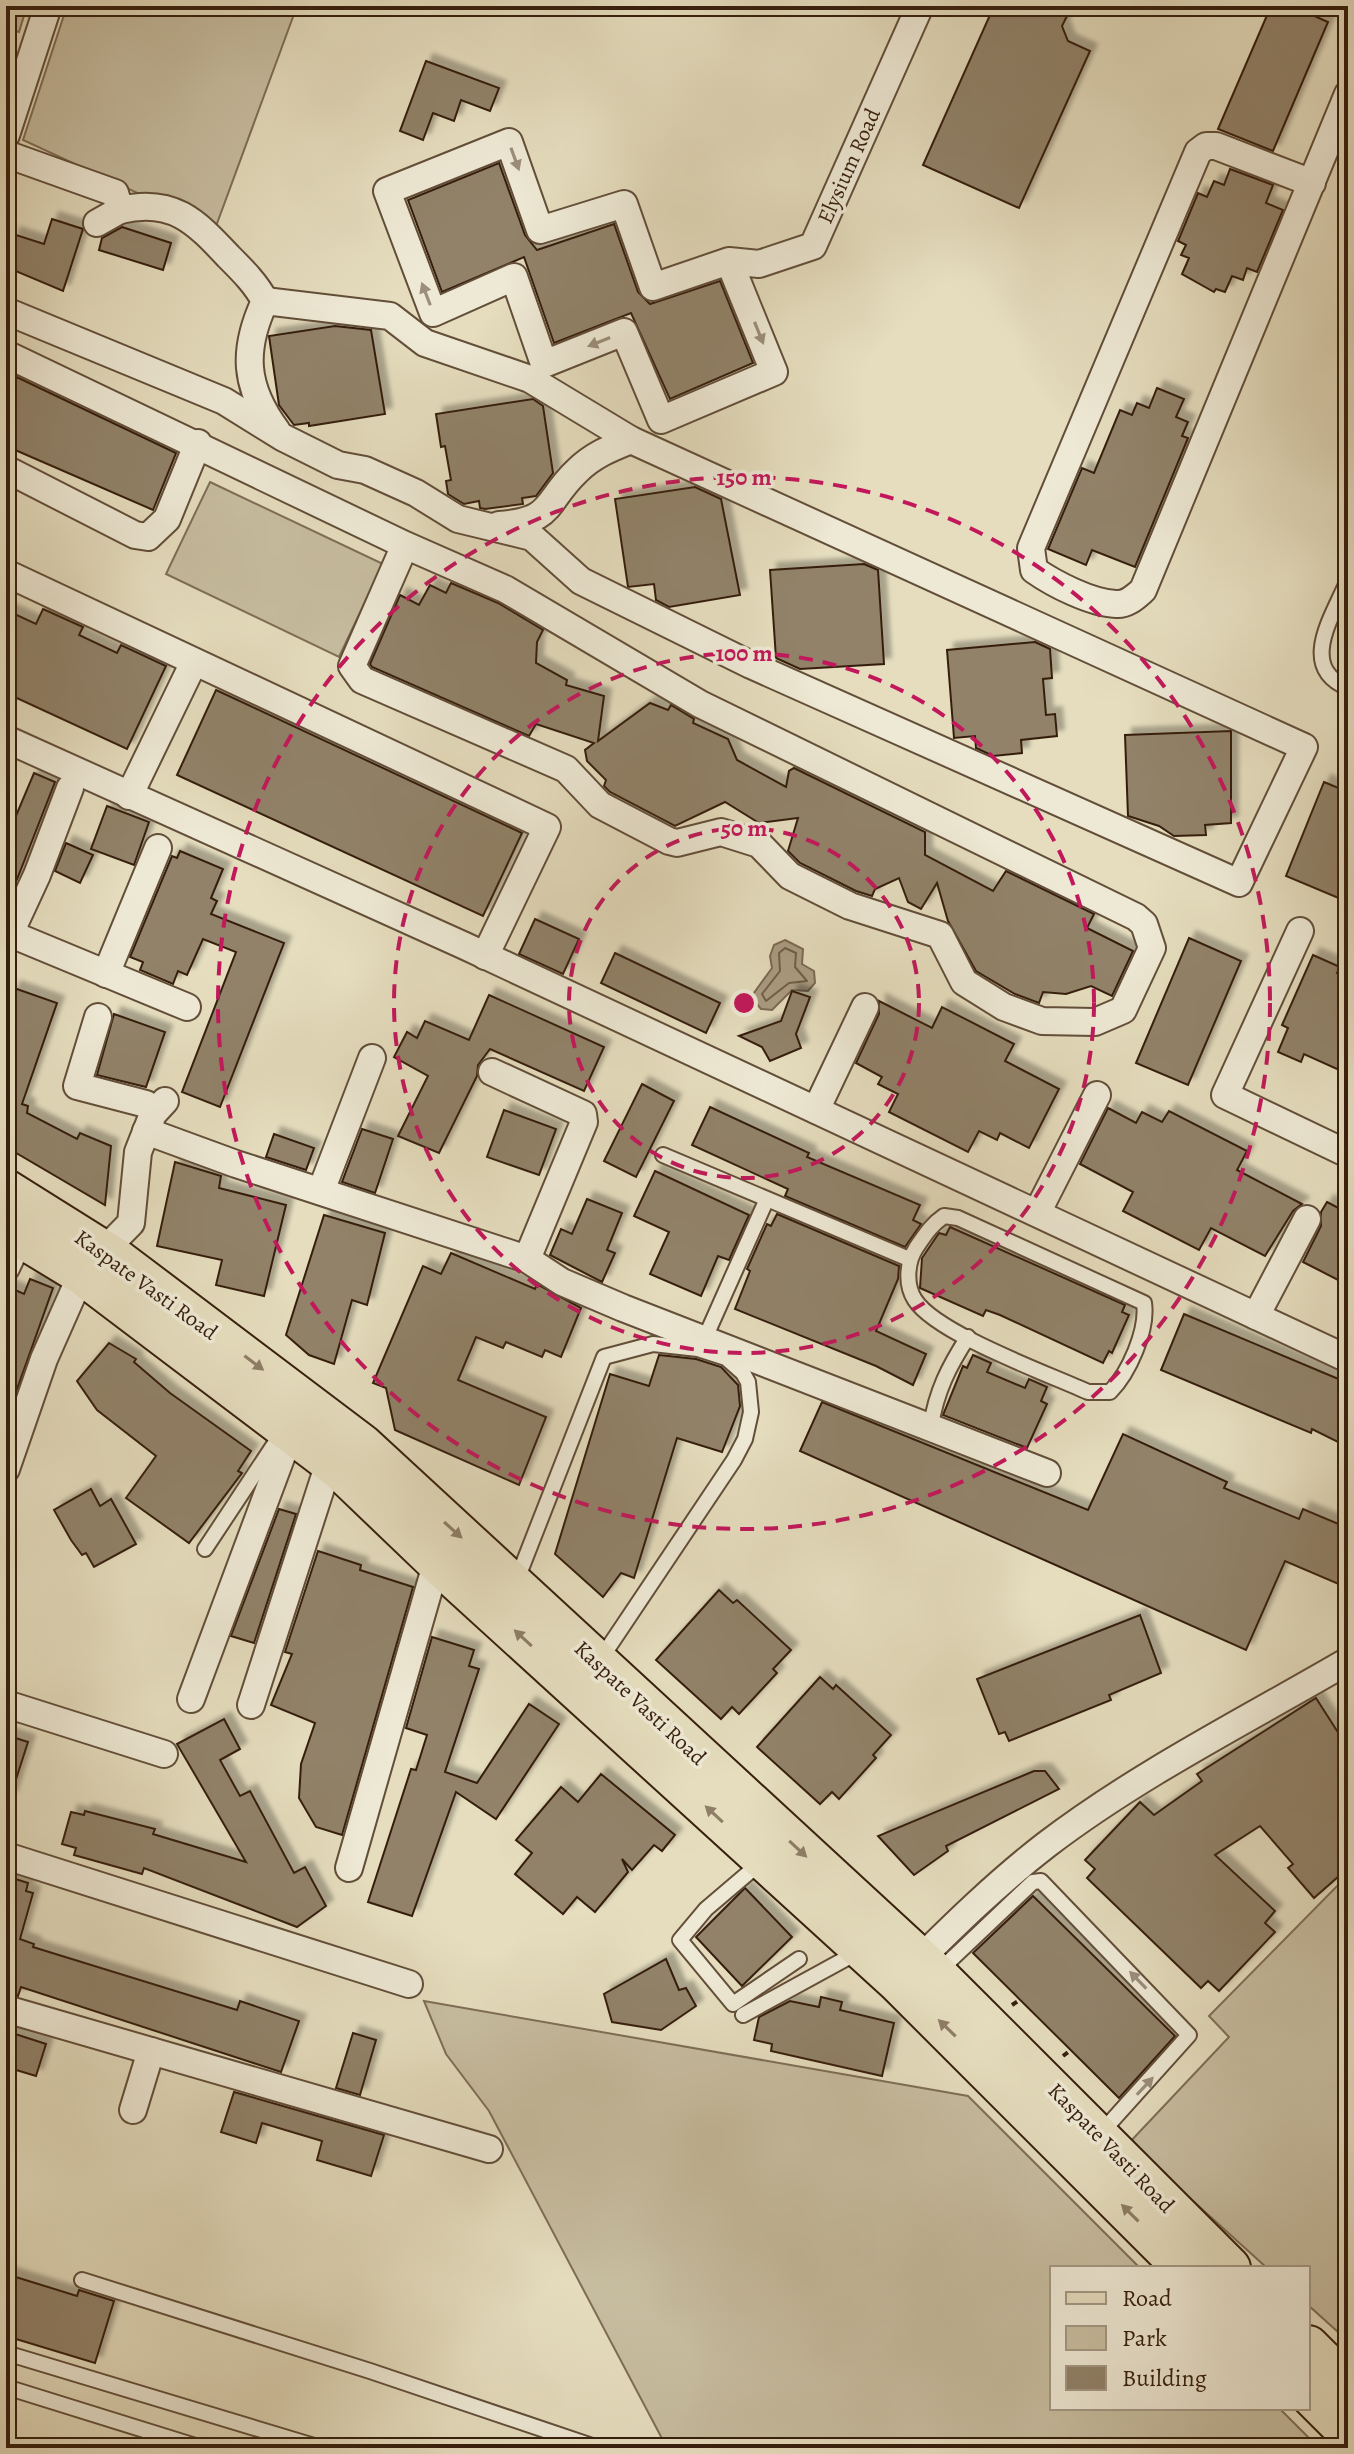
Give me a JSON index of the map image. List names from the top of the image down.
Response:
{
  "streets": {
    "main road": ["Kaspate Vasti Road"],
    "street": ["Elysium Road"]
  },
  "legend": ["Road", "Park", "Building"],
  "rings": ["150 m", "100 m", "50 m"]
}
